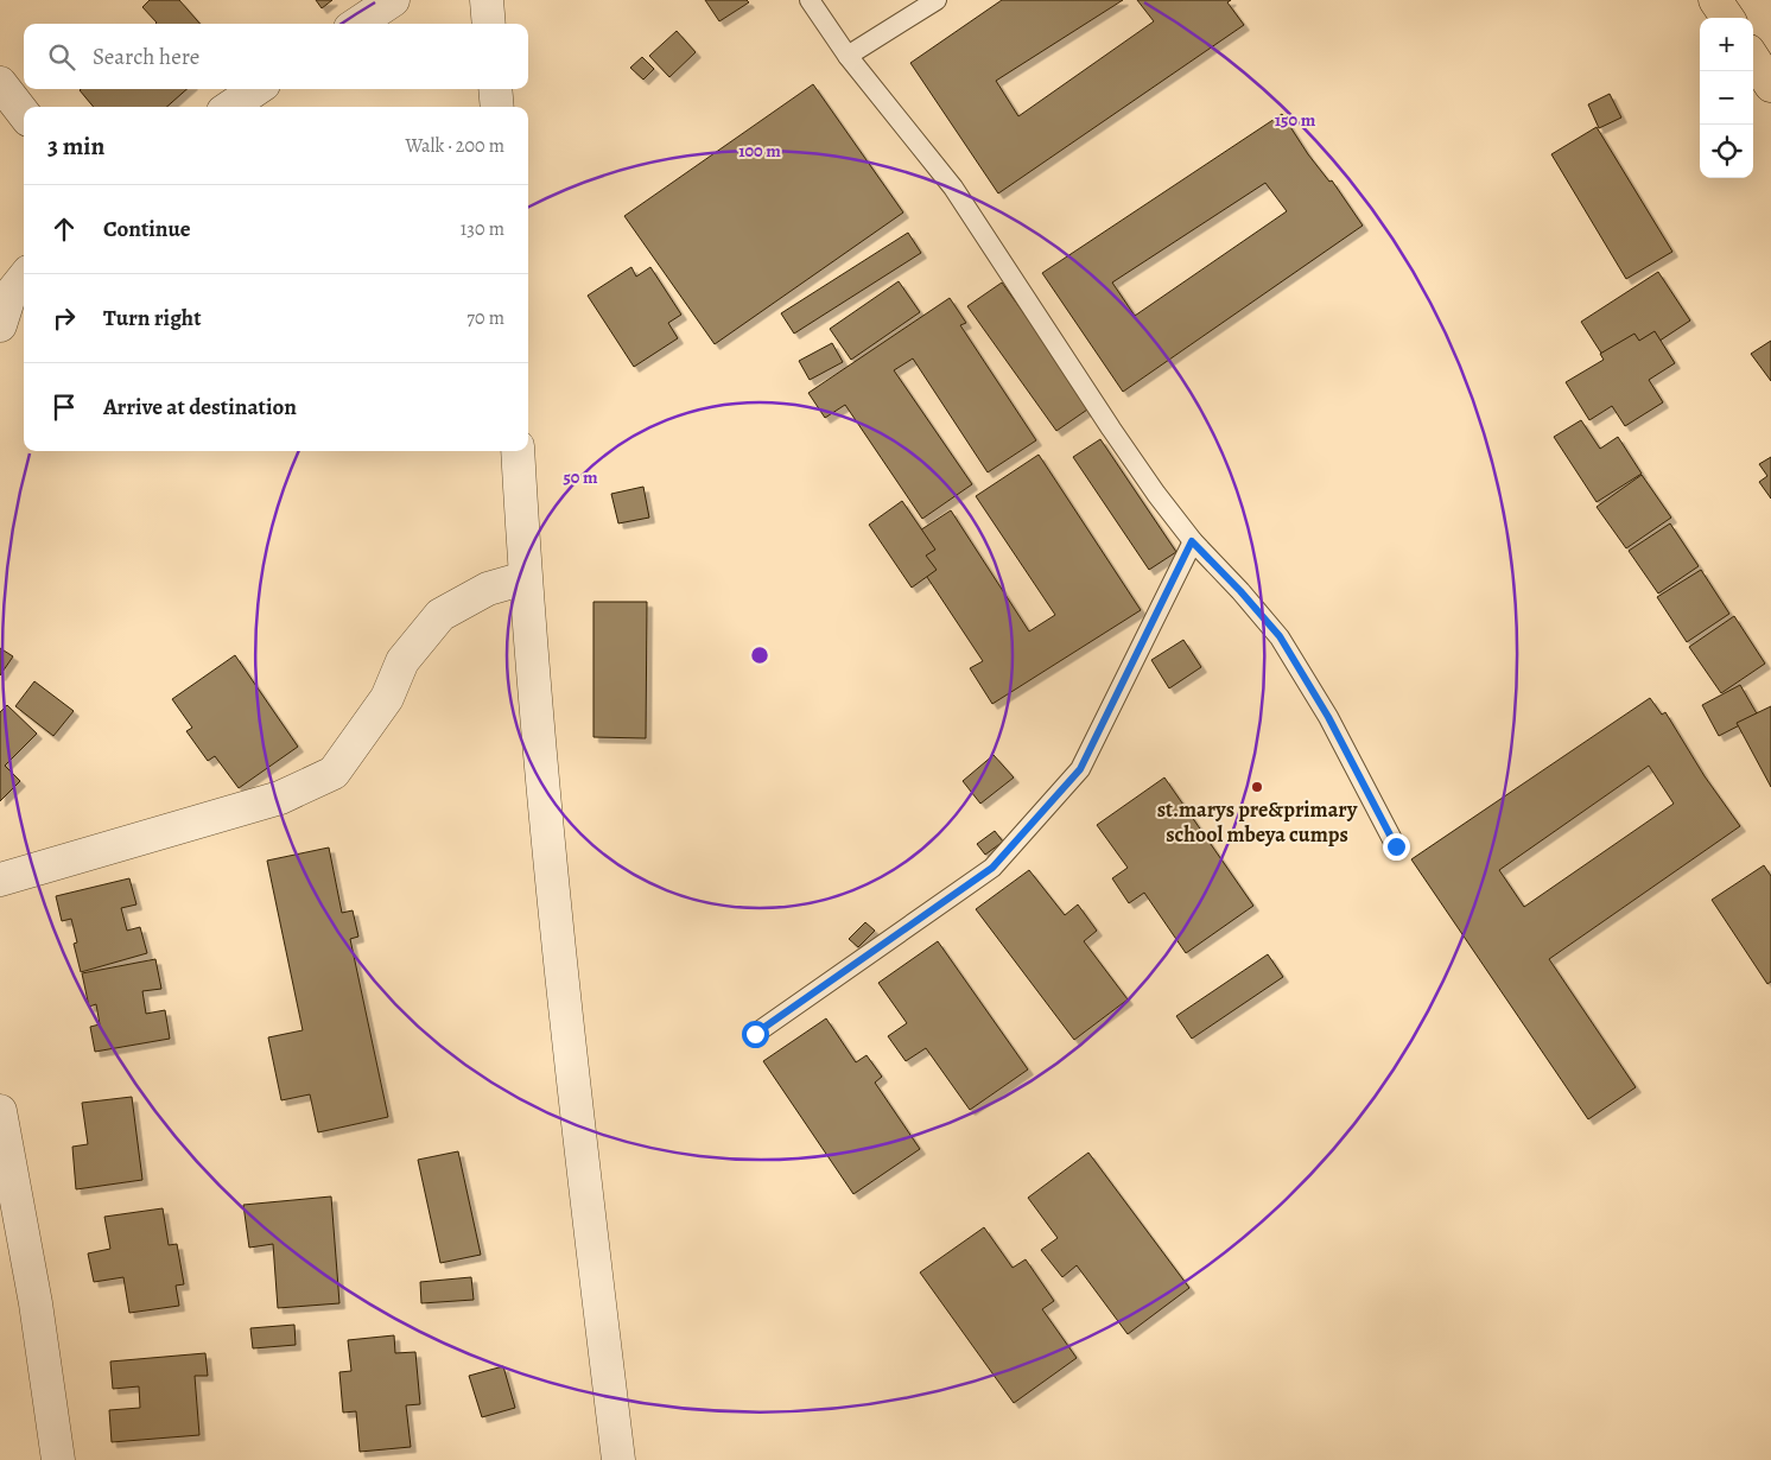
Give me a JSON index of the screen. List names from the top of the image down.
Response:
{
  "places": ["st.marys pre&primary school mbeya cumps"],
  "page": {
    "map_buttons": ["+", "−"],
    "search": "Search here",
    "heading": ["3 min", "Walk · 200 m"],
    "list": [
      ["Continue", "130 m"],
      ["Turn right", "70 m"],
      "Arrive at destination"
    ]
  },
  "rings": ["150 m", "100 m", "50 m"]
}
